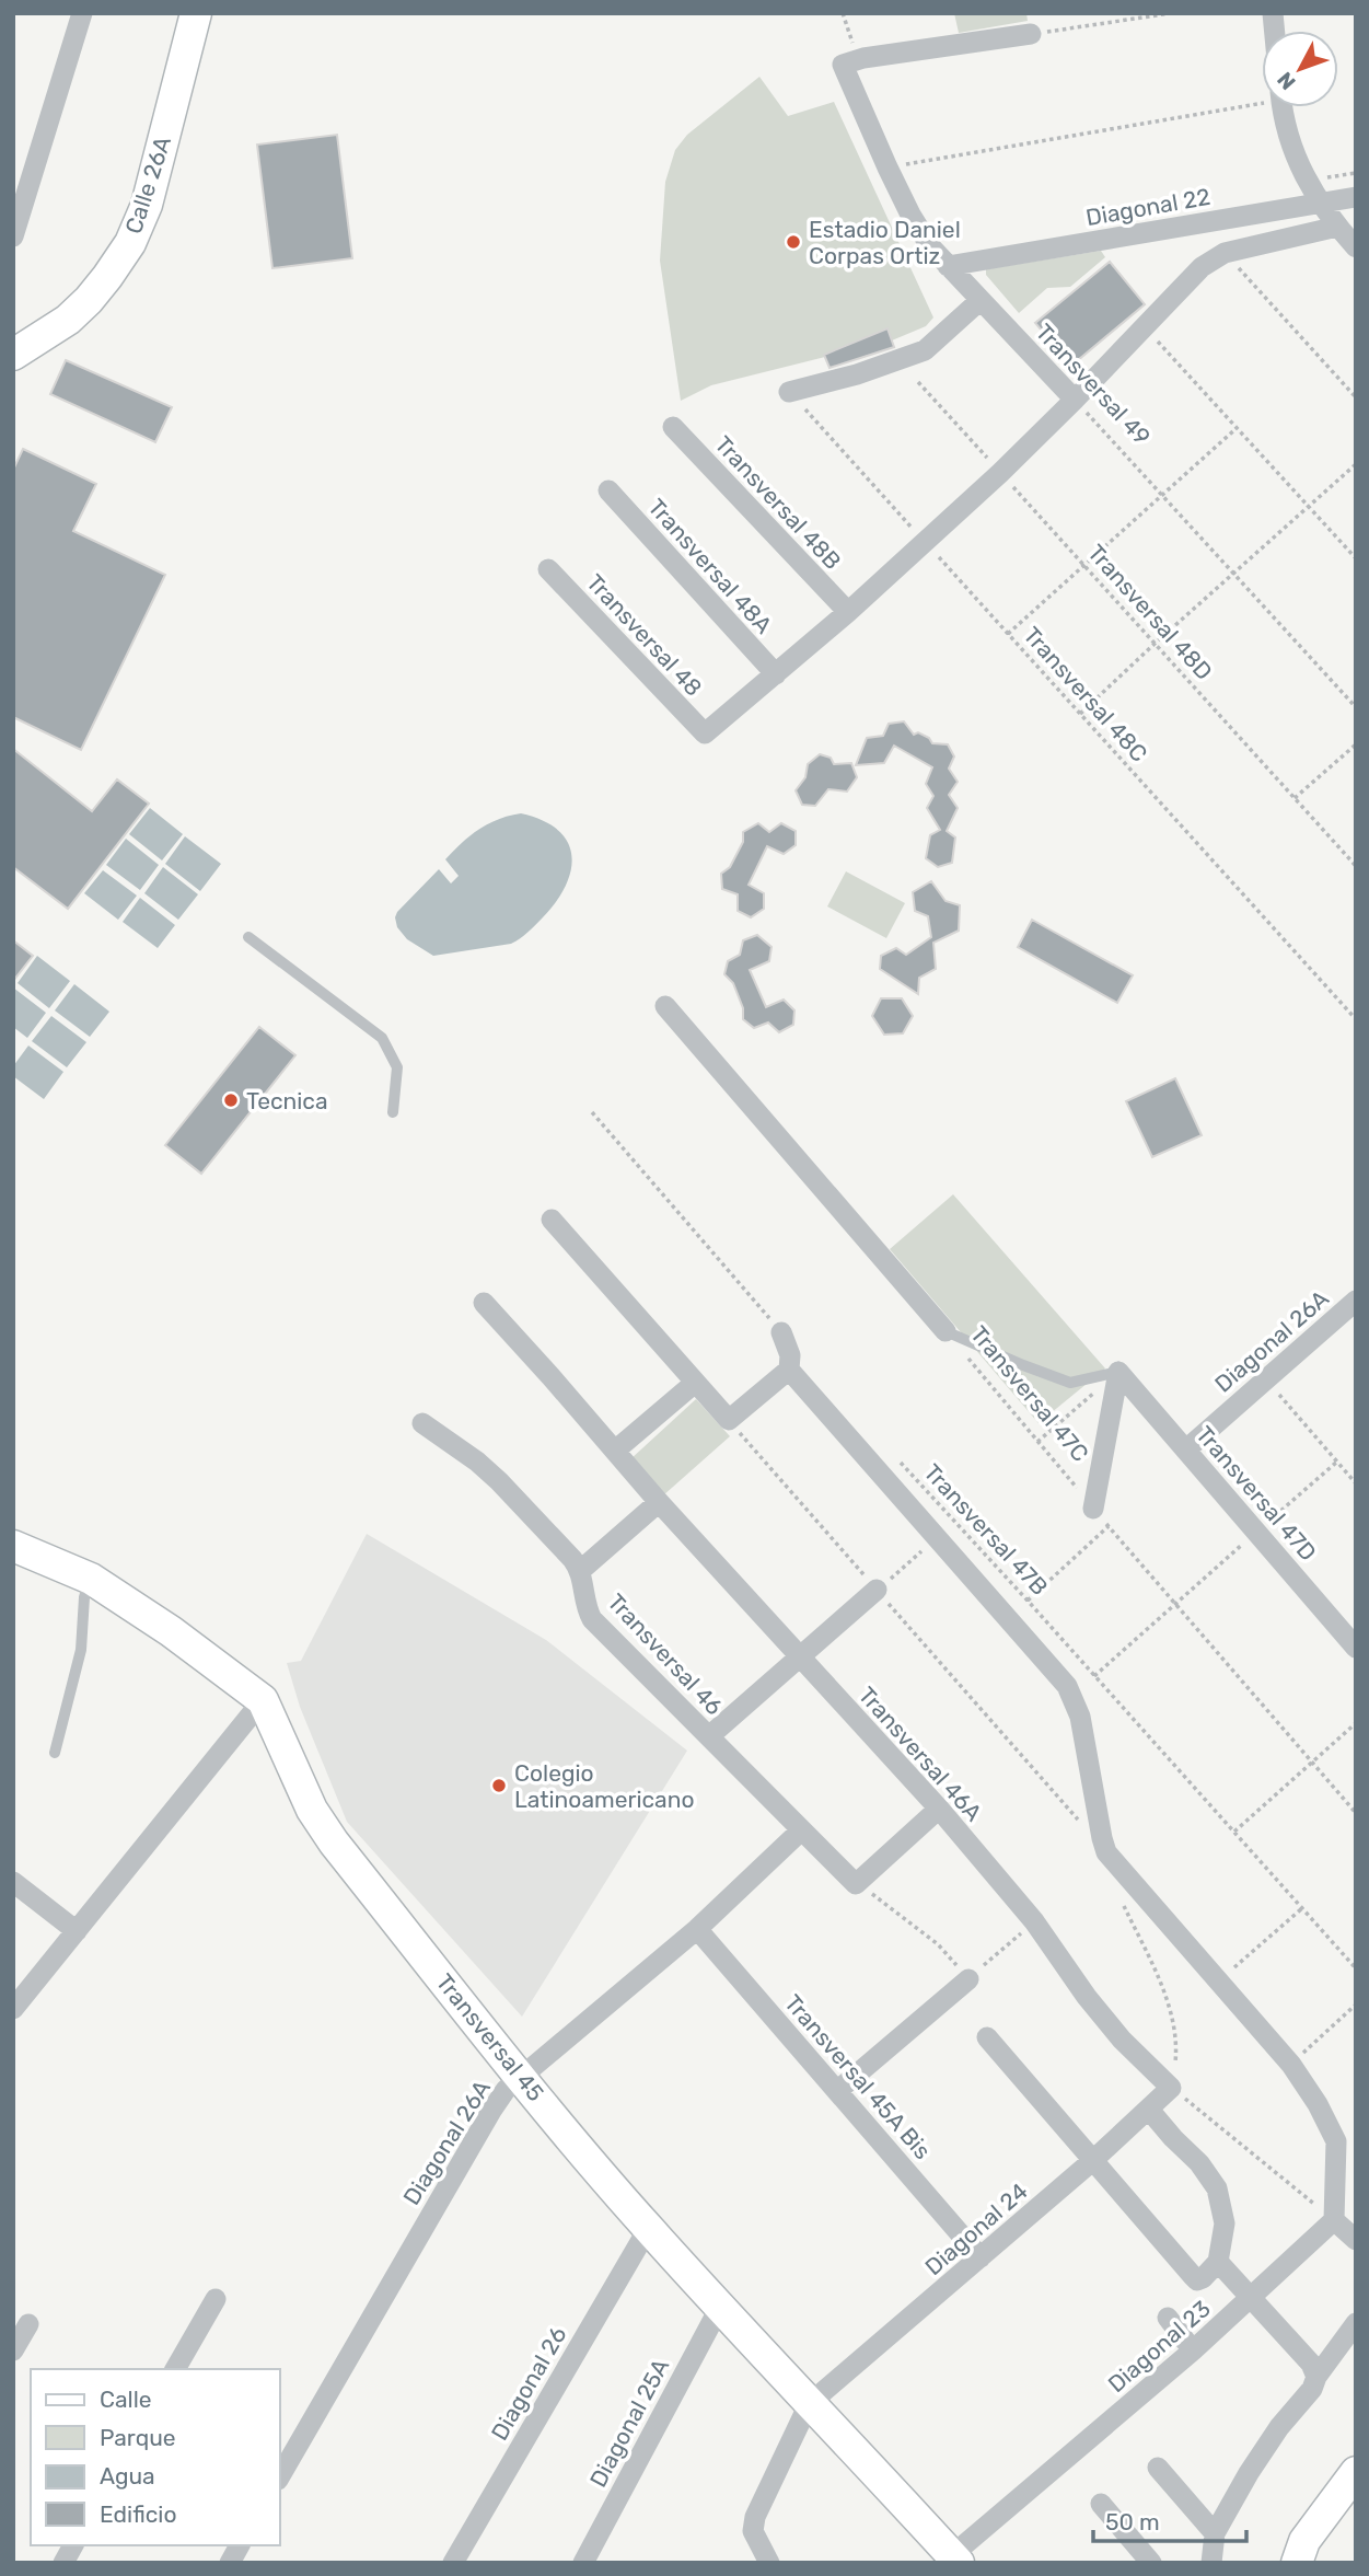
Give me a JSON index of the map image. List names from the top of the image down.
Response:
{
  "streets": {
    "street": [
      "Calle 26A",
      "Diagonal 22",
      "Transversal 49",
      "Transversal 48B",
      "Transversal 48A",
      "Transversal 48",
      "Diagonal 26A",
      "Transversal 47C",
      "Transversal 47D",
      "Transversal 46",
      "Transversal 46A",
      "Transversal 45",
      "Transversal 45A Bis",
      "Diagonal 24",
      "Diagonal 23",
      "Diagonal 26",
      "Diagonal 25A"
    ],
    "path": ["Transversal 48D", "Transversal 48C", "Transversal 47B"]
  },
  "crossings": [
    ["Diagonal 22", "Transversal 49"],
    ["Transversal 48A", "Transversal 48"],
    ["Diagonal 26A", "Transversal 47D"],
    ["Diagonal 26A", "Transversal 46"],
    ["Diagonal 26A", "Transversal 45"],
    ["Diagonal 26A", "Transversal 45A Bis"],
    ["Transversal 46A", "Diagonal 24"],
    ["Transversal 45", "Diagonal 24"],
    ["Transversal 45", "Diagonal 23"],
    ["Transversal 45", "Diagonal 26"],
    ["Transversal 45", "Diagonal 25A"],
    ["Transversal 45A Bis", "Diagonal 24"]
  ],
  "places": ["Estadio Daniel Corpas Ortiz", "Tecnica", "Colegio Latinoamericano"],
  "legend": [
    "Calle",
    "Parque",
    "Agua",
    "Edificio"
  ],
  "scale_bar": "50 m",
  "north": "bottom left"
}
